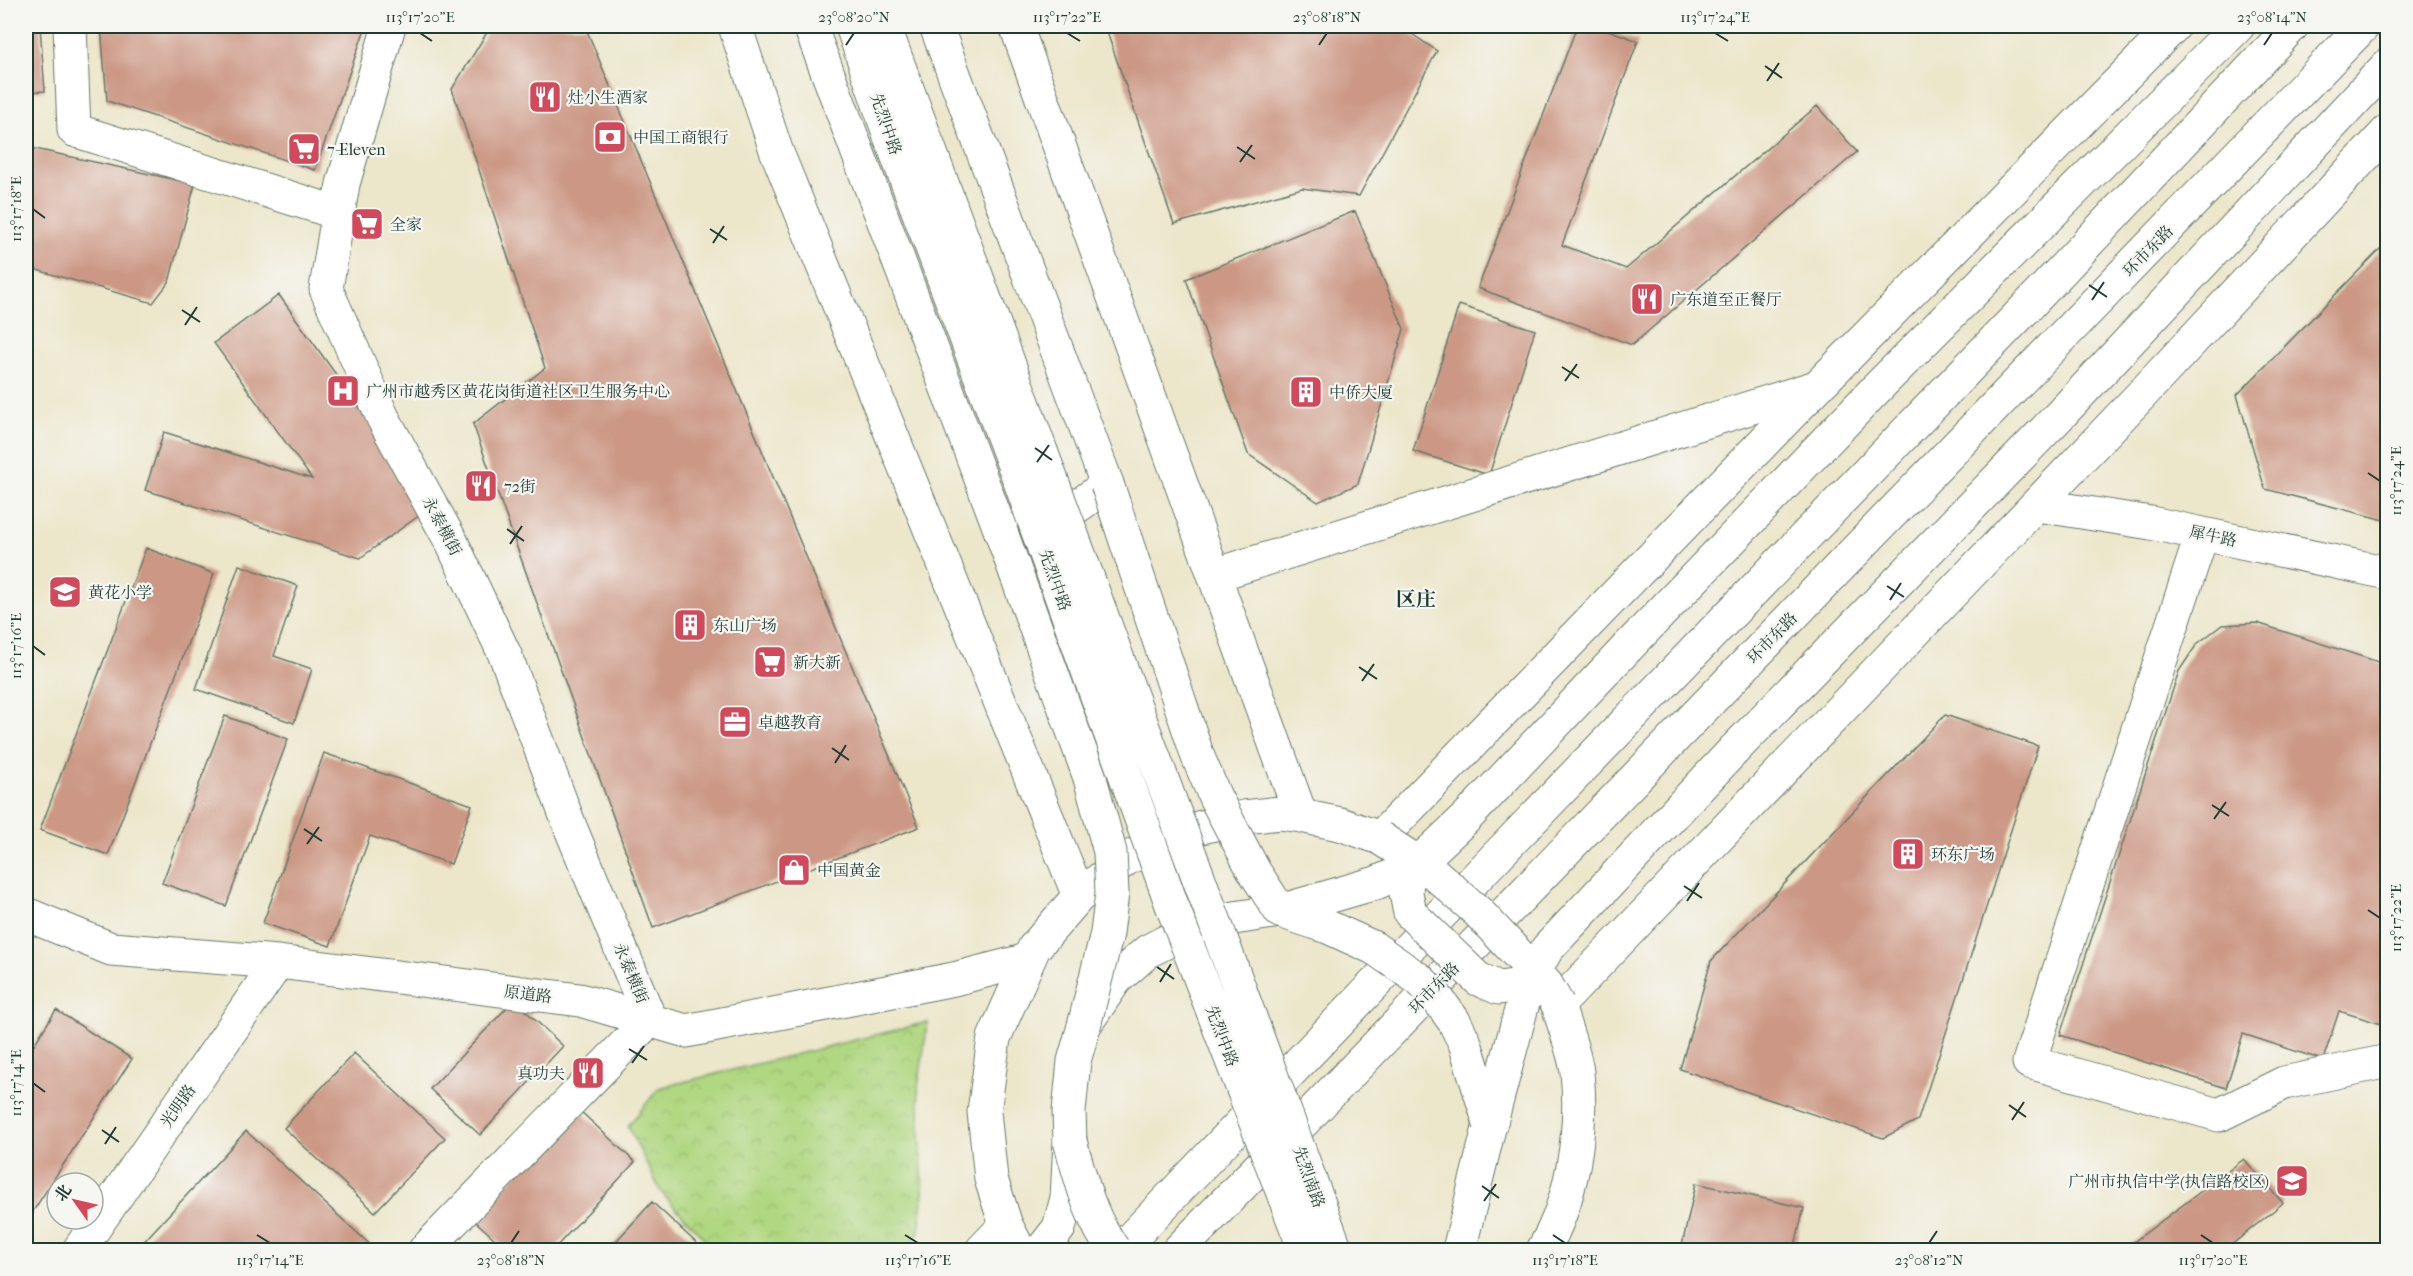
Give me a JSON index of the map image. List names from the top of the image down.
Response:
{
  "streets": {
    "main road": [
      "先烈中路",
      "环市东路",
      "永泰横街",
      "犀牛路",
      "原道路",
      "光明路",
      "先烈南路"
    ]
  },
  "crossings": [
    ["先烈中路", "先烈南路"],
    ["永泰横街", "原道路"],
    ["原道路", "光明路"]
  ],
  "districts": ["区庄"],
  "places": {
    "restaurant": [
      "灶小生酒家",
      "广东道至正餐厅",
      "72街",
      "真功夫"
    ],
    "bank": ["中国工商银行"],
    "supermarket": ["7-Eleven", "全家", "新大新"],
    "hospital": ["广州市越秀区黄花岗街道社区卫生服务中心"],
    "building": ["中侨大厦", "东山广场", "环东广场"],
    "school or university": ["黄花小学", "广州市执信中学(执信路校区)"],
    "office": ["卓越教育"],
    "shop": ["中国黄金"]
  },
  "north": "top left",
  "coordinates": [
    "113°17'20\"E",
    "23°08'20\"N",
    "113°17'22\"E",
    "23°08'18\"N",
    "113°17'24\"E",
    "23°08'14\"N",
    "113°17'18\"E",
    "113°17'16\"E",
    "113°17'14\"E",
    "23°08'12\"N"
  ]
}
